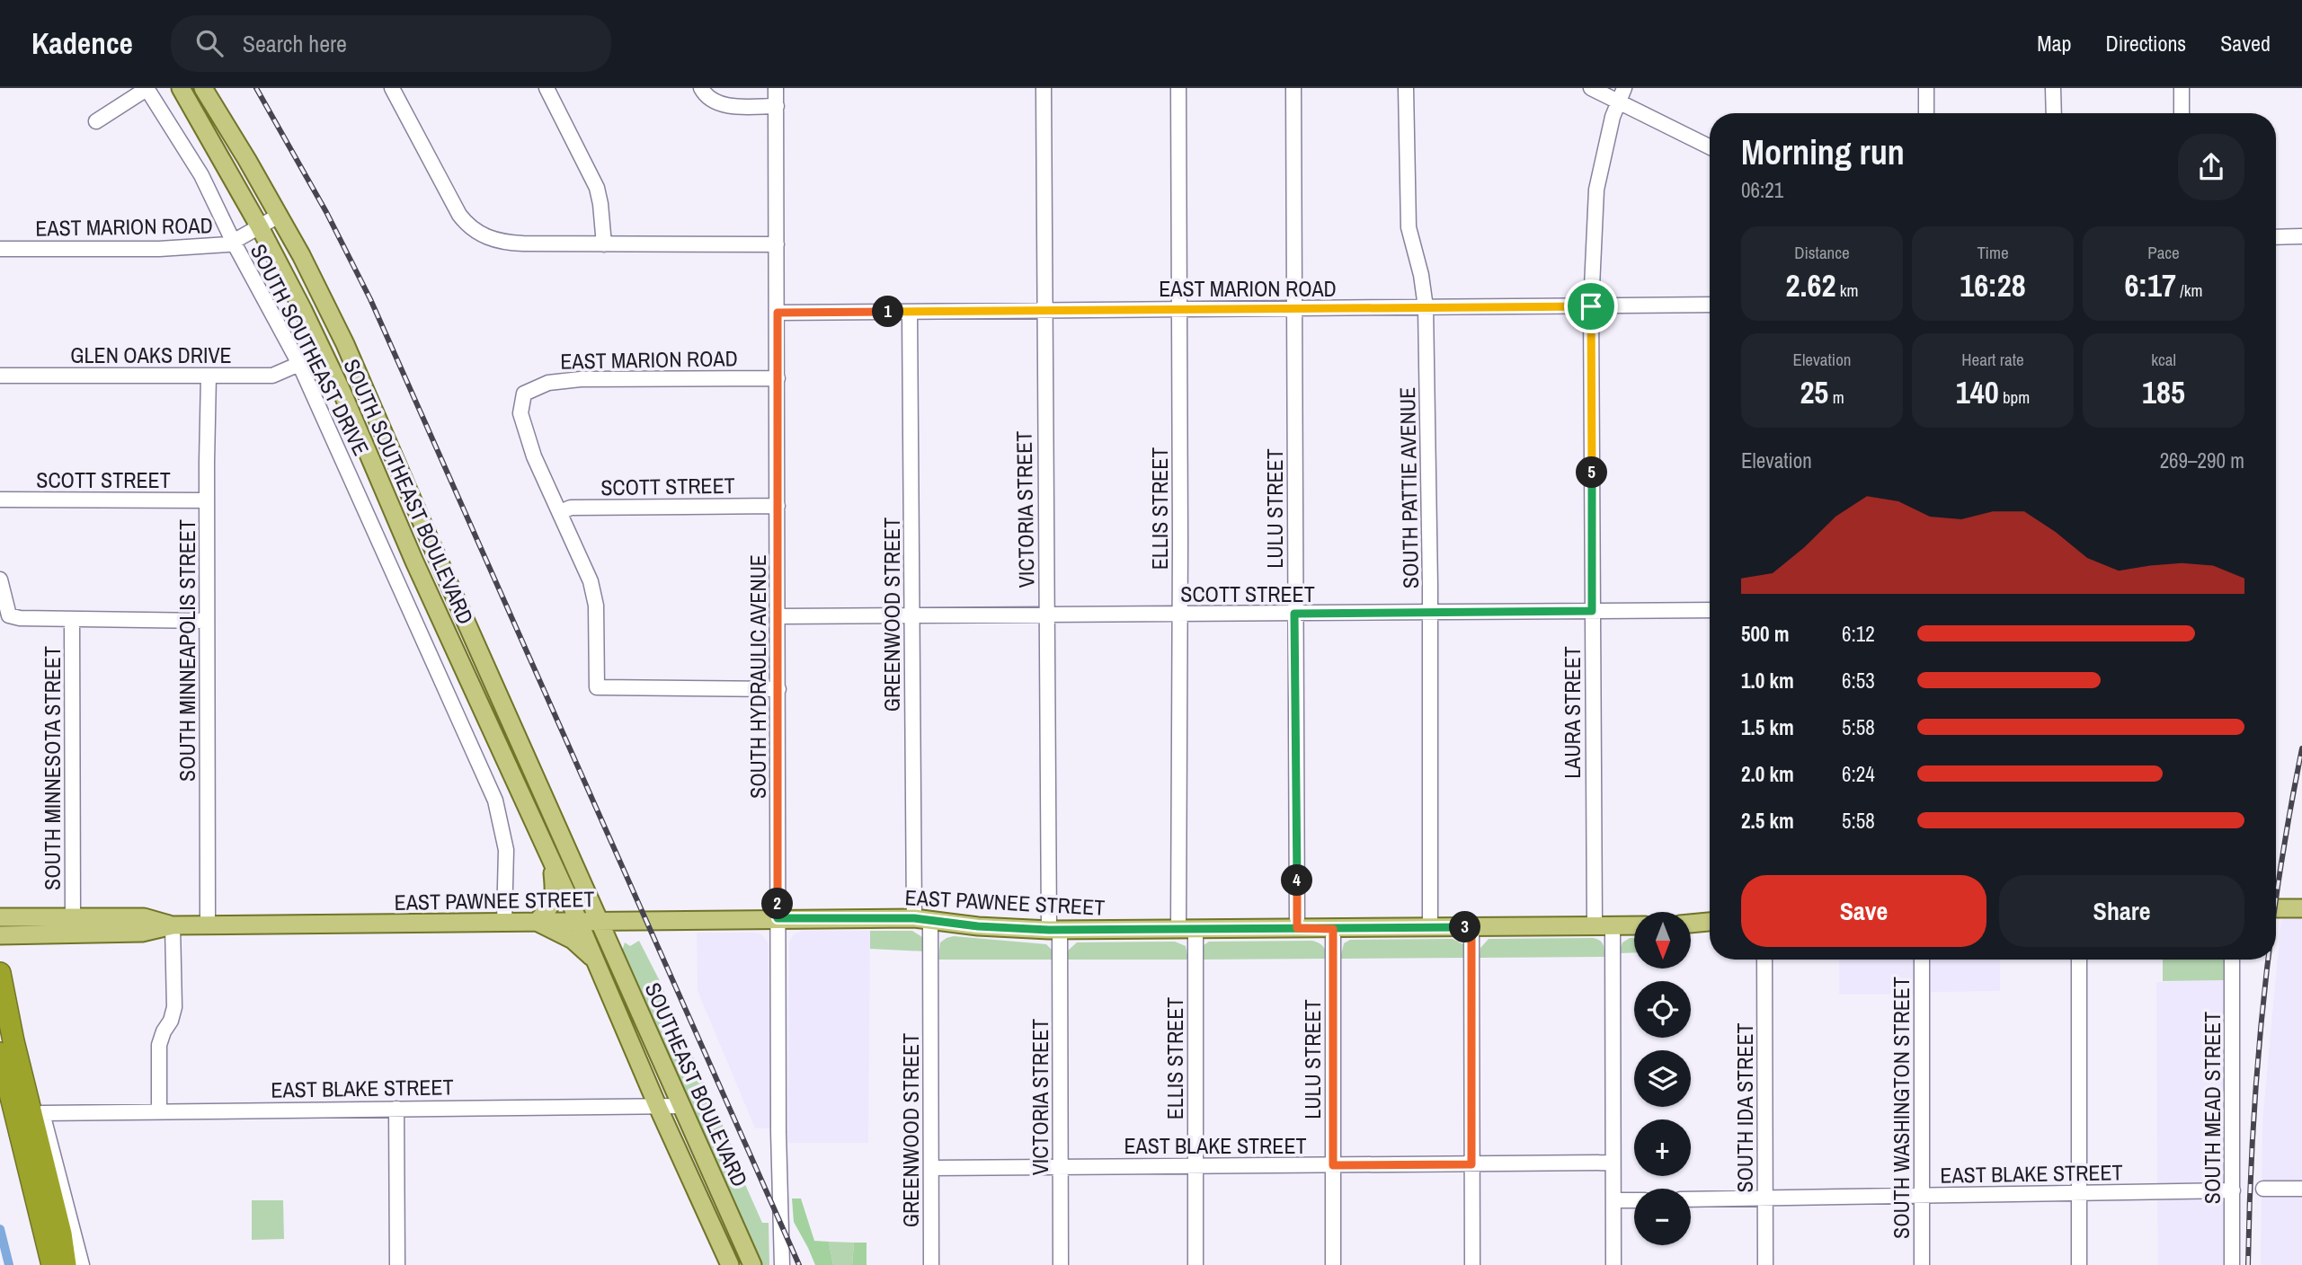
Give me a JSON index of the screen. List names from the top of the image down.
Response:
{
  "streets": {
    "main road": ["SOUTH SOUTHEAST BOULEVARD", "EAST PAWNEE STREET", "SOUTHEAST BOULEVARD"],
    "street": [
      "EAST MARION ROAD",
      "SOUTH SOUTHEAST DRIVE",
      "GLEN OAKS DRIVE",
      "SCOTT STREET",
      "SOUTH PATTIE AVENUE",
      "ELLIS STREET",
      "LULU STREET",
      "VICTORIA STREET",
      "GREENWOOD STREET",
      "SOUTH MINNEAPOLIS STREET",
      "SOUTH HYDRAULIC AVENUE",
      "LAURA STREET",
      "SOUTH MINNESOTA STREET",
      "EAST BLAKE STREET",
      "SOUTH IDA STREET",
      "SOUTH WASHINGTON STREET",
      "SOUTH MEAD STREET"
    ]
  },
  "crossings": [
    ["EAST MARION ROAD", "SOUTH SOUTHEAST DRIVE"],
    ["EAST MARION ROAD", "SCOTT STREET"],
    ["EAST MARION ROAD", "SOUTH PATTIE AVENUE"],
    ["EAST MARION ROAD", "SOUTH SOUTHEAST BOULEVARD"],
    ["EAST MARION ROAD", "ELLIS STREET"],
    ["EAST MARION ROAD", "LULU STREET"],
    ["EAST MARION ROAD", "VICTORIA STREET"],
    ["EAST MARION ROAD", "GREENWOOD STREET"],
    ["EAST MARION ROAD", "SOUTH HYDRAULIC AVENUE"],
    ["EAST MARION ROAD", "LAURA STREET"],
    ["SOUTH SOUTHEAST DRIVE", "GLEN OAKS DRIVE"],
    ["SOUTH SOUTHEAST DRIVE", "EAST PAWNEE STREET"],
    ["GLEN OAKS DRIVE", "SOUTH MINNEAPOLIS STREET"],
    ["SCOTT STREET", "SOUTH PATTIE AVENUE"],
    ["SCOTT STREET", "ELLIS STREET"],
    ["SCOTT STREET", "LULU STREET"],
    ["SCOTT STREET", "VICTORIA STREET"],
    ["SCOTT STREET", "GREENWOOD STREET"],
    ["SCOTT STREET", "SOUTH MINNEAPOLIS STREET"],
    ["SCOTT STREET", "SOUTH HYDRAULIC AVENUE"],
    ["SCOTT STREET", "LAURA STREET"],
    ["SOUTH PATTIE AVENUE", "EAST PAWNEE STREET"],
    ["SOUTH SOUTHEAST BOULEVARD", "EAST PAWNEE STREET"],
    ["SOUTH SOUTHEAST BOULEVARD", "SOUTHEAST BOULEVARD"],
    ["ELLIS STREET", "EAST PAWNEE STREET"],
    ["ELLIS STREET", "EAST BLAKE STREET"],
    ["LULU STREET", "EAST PAWNEE STREET"],
    ["LULU STREET", "EAST BLAKE STREET"],
    ["VICTORIA STREET", "EAST PAWNEE STREET"],
    ["VICTORIA STREET", "EAST BLAKE STREET"],
    ["GREENWOOD STREET", "EAST PAWNEE STREET"],
    ["GREENWOOD STREET", "EAST BLAKE STREET"],
    ["SOUTH MINNEAPOLIS STREET", "EAST PAWNEE STREET"],
    ["SOUTH HYDRAULIC AVENUE", "EAST PAWNEE STREET"],
    ["LAURA STREET", "EAST PAWNEE STREET"],
    ["LAURA STREET", "EAST BLAKE STREET"],
    ["SOUTH MINNESOTA STREET", "EAST PAWNEE STREET"],
    ["EAST PAWNEE STREET", "SOUTHEAST BOULEVARD"],
    ["SOUTHEAST BOULEVARD", "EAST BLAKE STREET"],
    ["EAST BLAKE STREET", "SOUTH IDA STREET"],
    ["EAST BLAKE STREET", "SOUTH WASHINGTON STREET"],
    ["EAST BLAKE STREET", "SOUTH MEAD STREET"]
  ],
  "north": "bottom",
  "page": {
    "header": "Kadence",
    "search": "Search here",
    "nav": ["Map", "Directions", "Saved"],
    "heading": ["Morning run", "06:21"],
    "stats": [
      ["Distance", "2.62 km"],
      ["Time", "16:28"],
      ["Pace", "6:17 /km"],
      ["Elevation", "25 m"],
      ["Heart rate", "140 bpm"],
      ["kcal", "185"]
    ],
    "pins": [
      "1",
      "5",
      "4",
      "2",
      "3"
    ],
    "chart": ["Elevation", "269–290 m"],
    "list": [
      {
        "name": "500 m",
        "note": "6:12"
      },
      {
        "name": "1.0 km",
        "note": "6:53"
      },
      {
        "name": "1.5 km",
        "note": "5:58"
      },
      {
        "name": "2.0 km",
        "note": "6:24"
      },
      {
        "name": "2.5 km",
        "note": "5:58"
      }
    ],
    "buttons": ["Save", "Share"],
    "map_buttons": ["+", "−"]
  }
}
